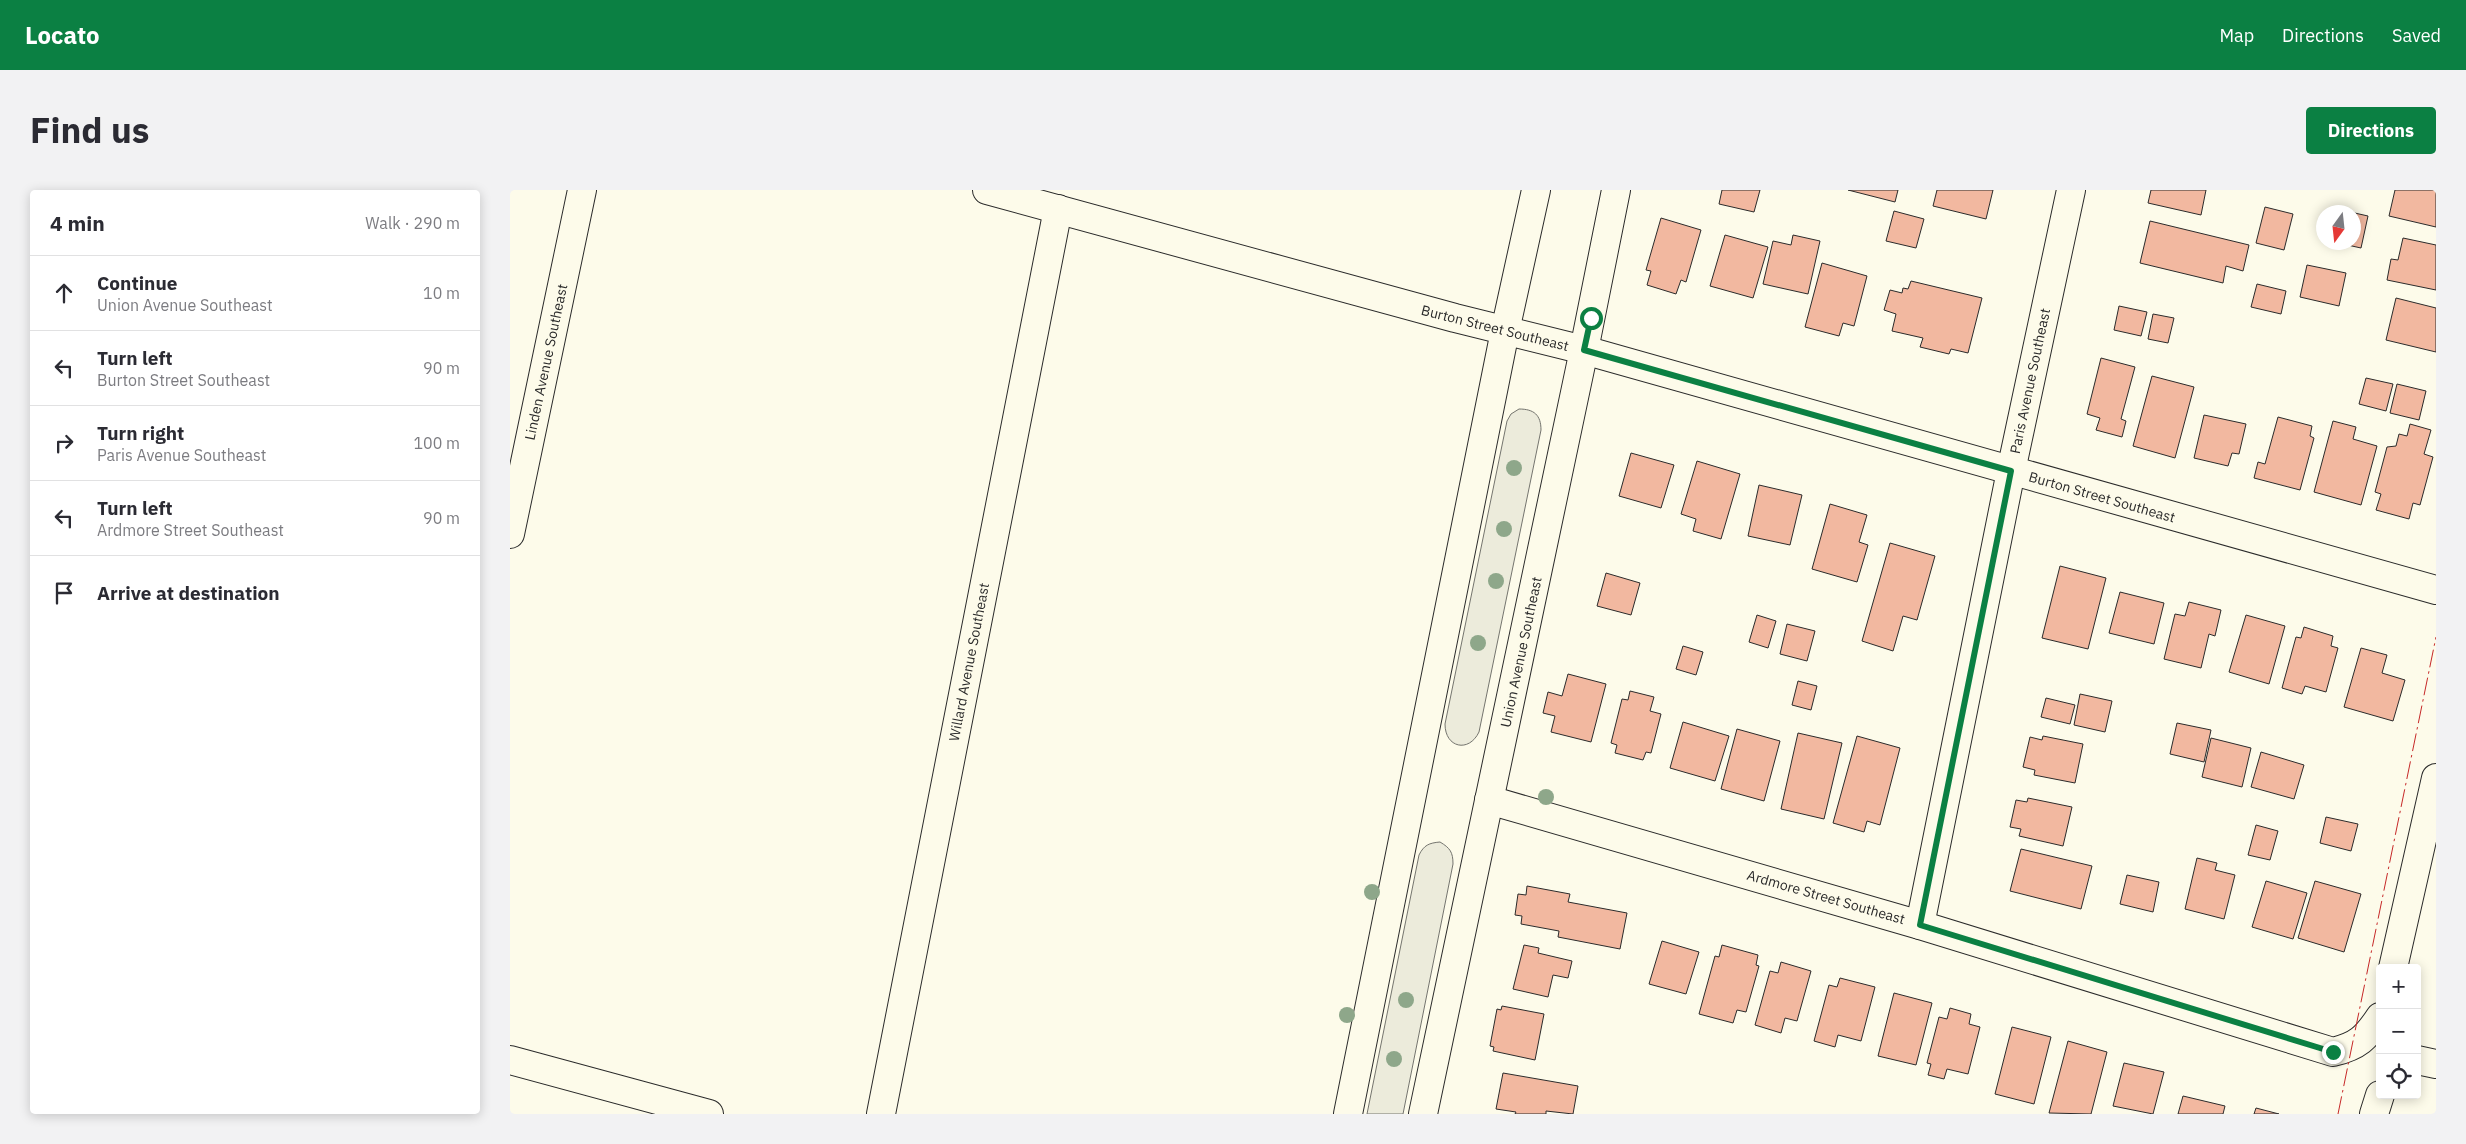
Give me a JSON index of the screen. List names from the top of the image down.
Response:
{
  "streets": {
    "street": [
      "Burton Street Southeast",
      "Linden Avenue Southeast",
      "Paris Avenue Southeast",
      "Union Avenue Southeast",
      "Willard Avenue Southeast",
      "Ardmore Street Southeast"
    ]
  },
  "crossings": [
    ["Burton Street Southeast", "Paris Avenue Southeast"],
    ["Burton Street Southeast", "Union Avenue Southeast"],
    ["Burton Street Southeast", "Willard Avenue Southeast"],
    ["Paris Avenue Southeast", "Ardmore Street Southeast"],
    ["Union Avenue Southeast", "Ardmore Street Southeast"]
  ],
  "north": "bottom",
  "page": {
    "header": "Locato",
    "nav": ["Map", "Directions", "Saved"],
    "title": "Find us",
    "buttons": "Directions",
    "heading": ["4 min", "Walk · 290 m"],
    "list": [
      ["Continue", "Union Avenue Southeast", "10 m"],
      ["Turn left", "Burton Street Southeast", "90 m"],
      ["Turn right", "Paris Avenue Southeast", "100 m"],
      ["Turn left", "Ardmore Street Southeast", "90 m"],
      "Arrive at destination"
    ],
    "map_buttons": ["+", "−"]
  }
}
